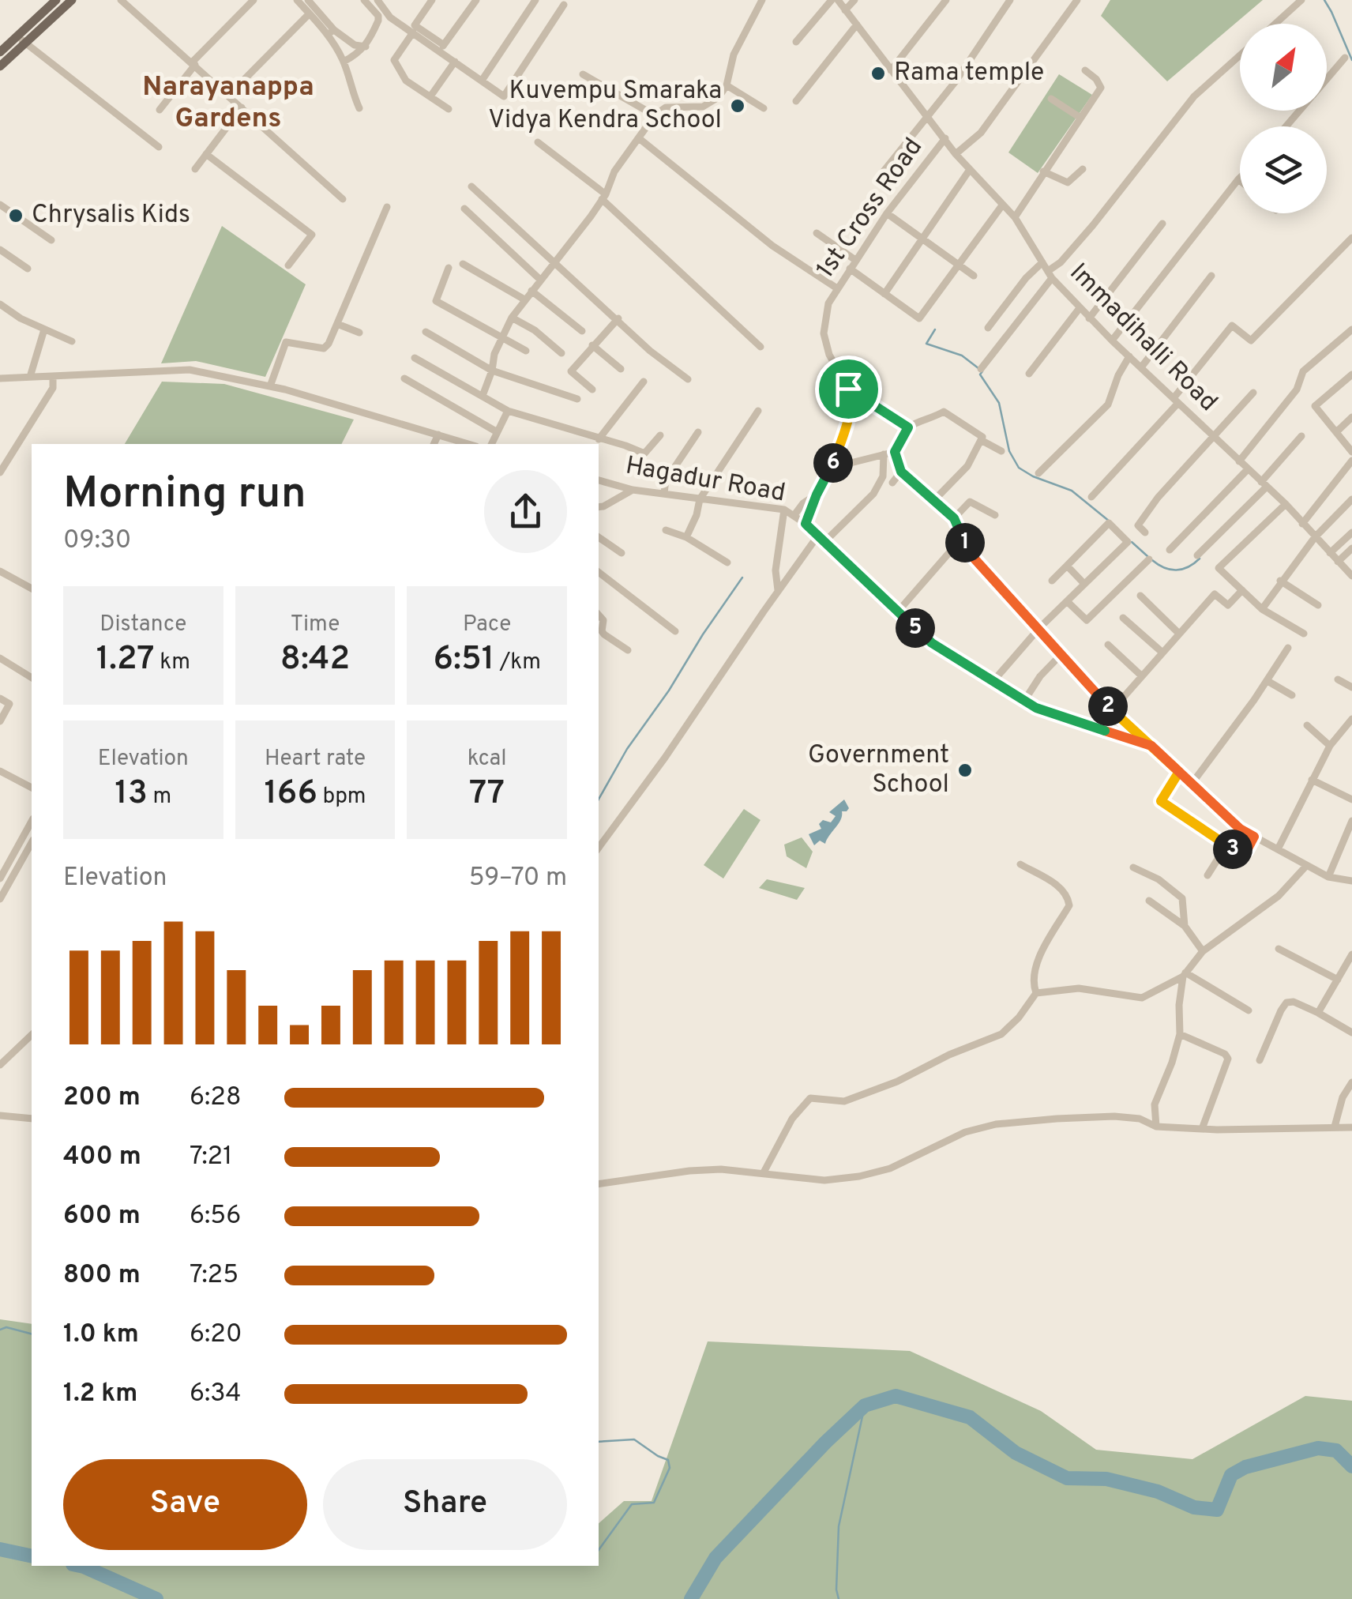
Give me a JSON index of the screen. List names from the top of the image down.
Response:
{
  "streets": {
    "street": ["1st Cross Road", "Immadihalli Road", "Hagadur Road"]
  },
  "crossings": [
    ["1st Cross Road", "Immadihalli Road"]
  ],
  "districts": ["Narayanappa Gardens"],
  "places": [
    "Rama temple",
    "Kuvempu Smaraka Vidya Kendra School",
    "Chrysalis Kids",
    "Government School"
  ],
  "north": "top right",
  "page": {
    "pins": [
      "6",
      "1",
      "5",
      "2",
      "3"
    ],
    "heading": ["Morning run", "09:30"],
    "stats": [
      ["Distance", "1.27 km"],
      ["Time", "8:42"],
      ["Pace", "6:51 /km"],
      ["Elevation", "13 m"],
      ["Heart rate", "166 bpm"],
      ["kcal", "77"]
    ],
    "chart": ["Elevation", "59–70 m"],
    "list": [
      {
        "name": "200 m",
        "note": "6:28"
      },
      {
        "name": "400 m",
        "note": "7:21"
      },
      {
        "name": "600 m",
        "note": "6:56"
      },
      {
        "name": "800 m",
        "note": "7:25"
      },
      {
        "name": "1.0 km",
        "note": "6:20"
      },
      {
        "name": "1.2 km",
        "note": "6:34"
      }
    ],
    "buttons": ["Save", "Share"]
  }
}
